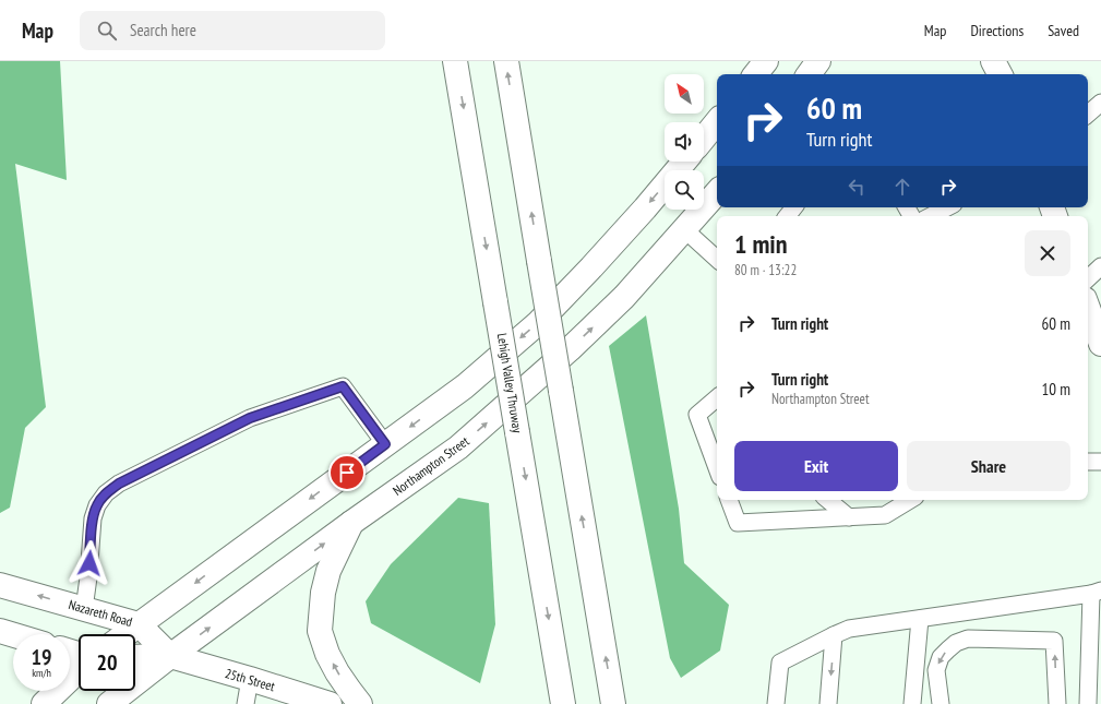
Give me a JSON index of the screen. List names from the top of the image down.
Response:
{
  "streets": {
    "main road": [
      "Lehigh Valley Thruway",
      "Northampton Street",
      "Nazareth Road",
      "25th Street"
    ]
  },
  "crossings": [
    ["Northampton Street", "Nazareth Road"],
    ["Northampton Street", "25th Street"],
    ["Nazareth Road", "25th Street"]
  ],
  "one_way": ["Nazareth Road"],
  "north": "top left",
  "page": {
    "header": "Map",
    "search": "Search here",
    "nav": ["Map", "Directions", "Saved"],
    "turn": ["60 m", "Turn right"],
    "heading": ["1 min", "80 m · 13:22"],
    "list": [
      {
        "name": "Turn right",
        "value": "60 m"
      },
      {
        "name": "Turn right",
        "note": "Northampton Street",
        "value": "10 m"
      }
    ],
    "buttons": ["Exit", "Share"],
    "speed": "19 km/h",
    "limit": "20"
  }
}
